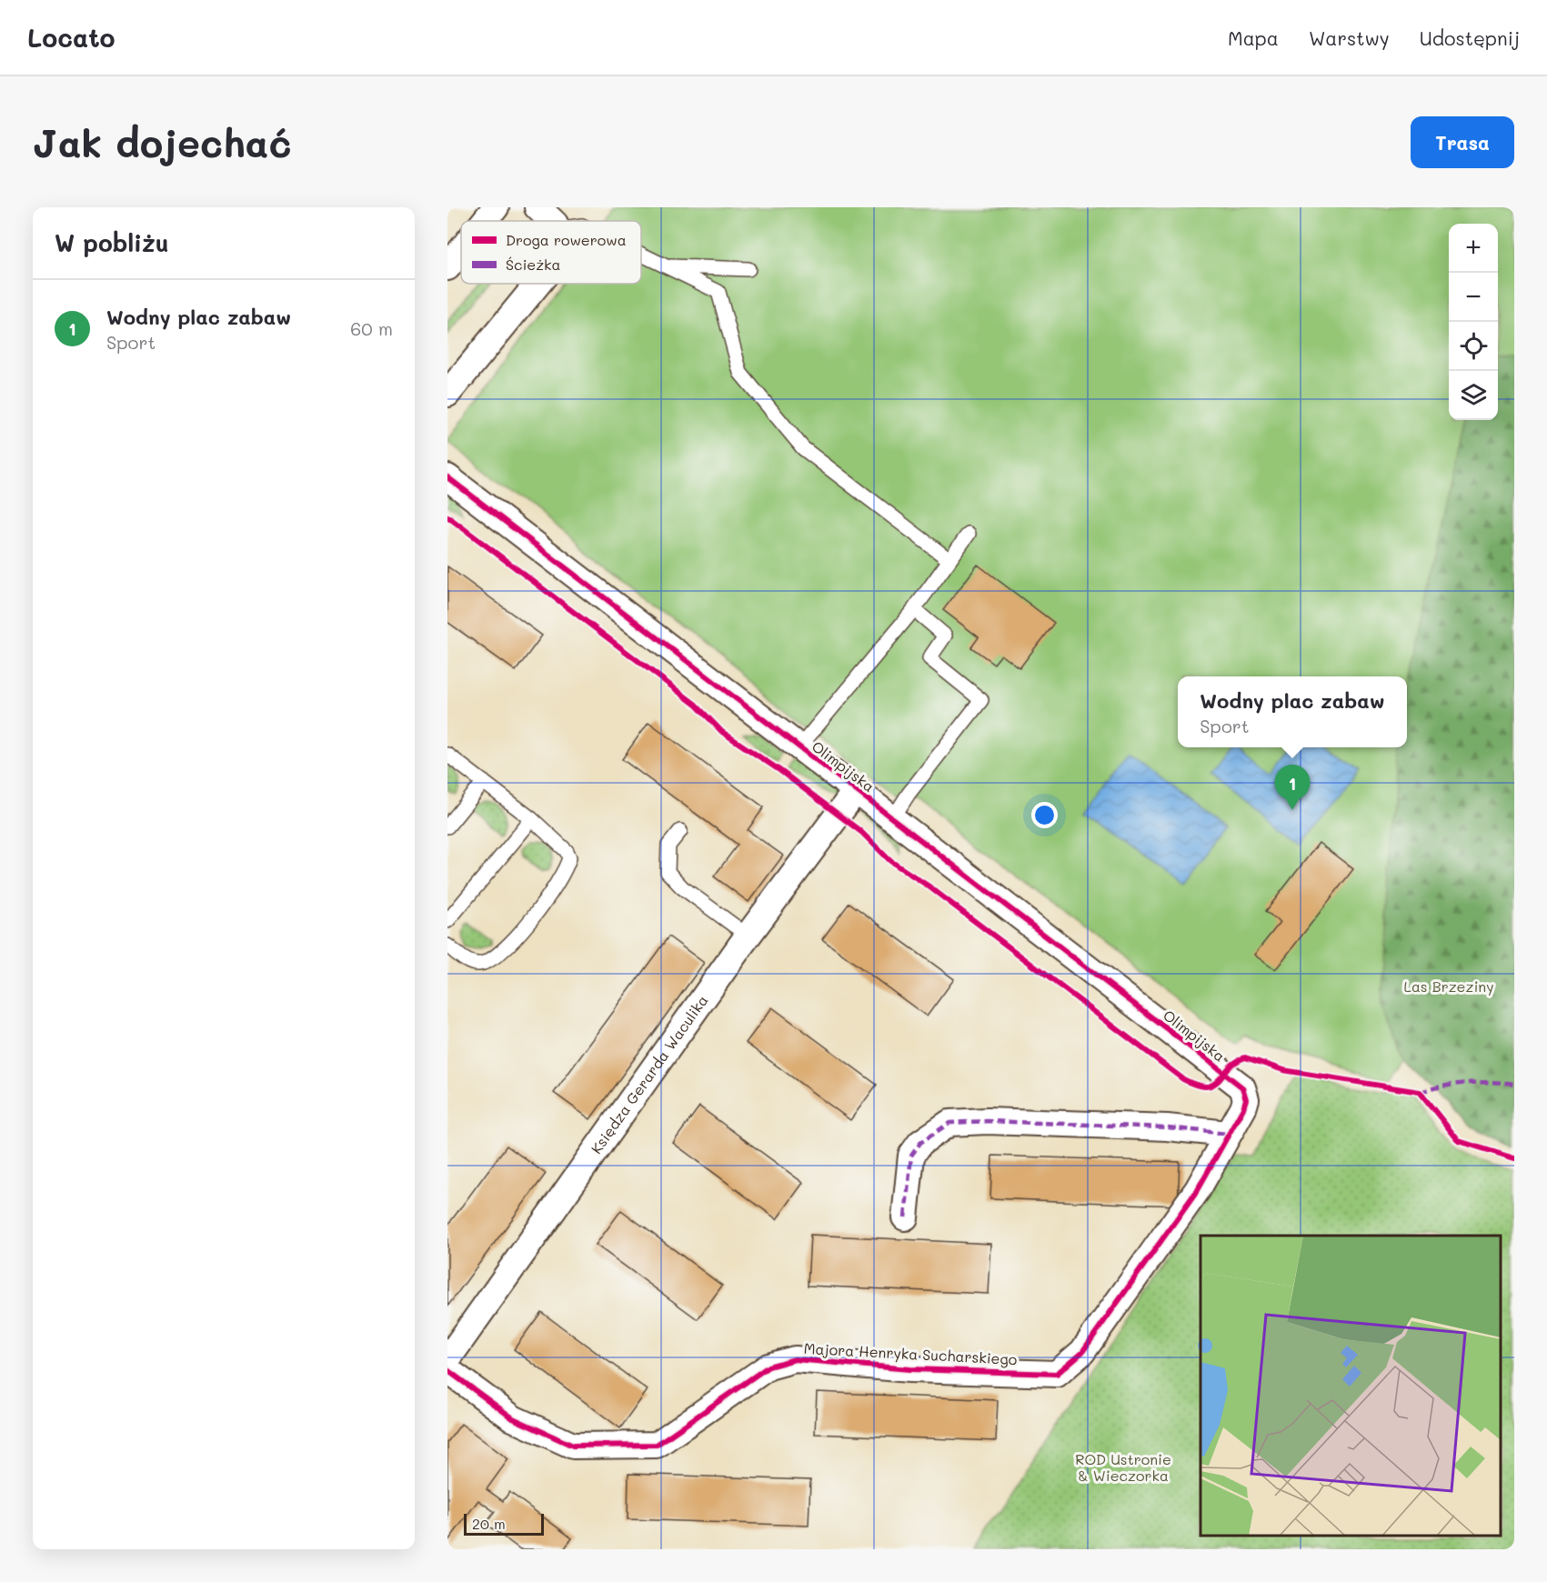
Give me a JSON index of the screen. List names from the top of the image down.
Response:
{
  "streets": {
    "street": ["Olimpijska", "Księdza Gerarda Waculika", "Majora Henryka Sucharskiego"]
  },
  "crossings": [
    ["Olimpijska", "Księdza Gerarda Waculika"],
    ["Olimpijska", "Majora Henryka Sucharskiego"]
  ],
  "parks": ["Las Brzeziny", "ROD Ustronie & Wieczorka"],
  "legend": ["Droga rowerowa", "Ścieżka"],
  "scale_bar": "20 m",
  "page": {
    "header": "Locato",
    "nav": ["Mapa", "Warstwy", "Udostępnij"],
    "buttons": "Trasa",
    "title": "Jak dojechać",
    "heading": "W pobliżu",
    "map_buttons": ["+", "−"],
    "list": [
      {
        "mark": "1",
        "name": "Wodny plac zabaw",
        "note": "Sport",
        "value": "60 m"
      }
    ],
    "popup": ["Wodny plac zabaw", "Sport"],
    "pins": "1",
    "scale": "20 m"
  }
}
